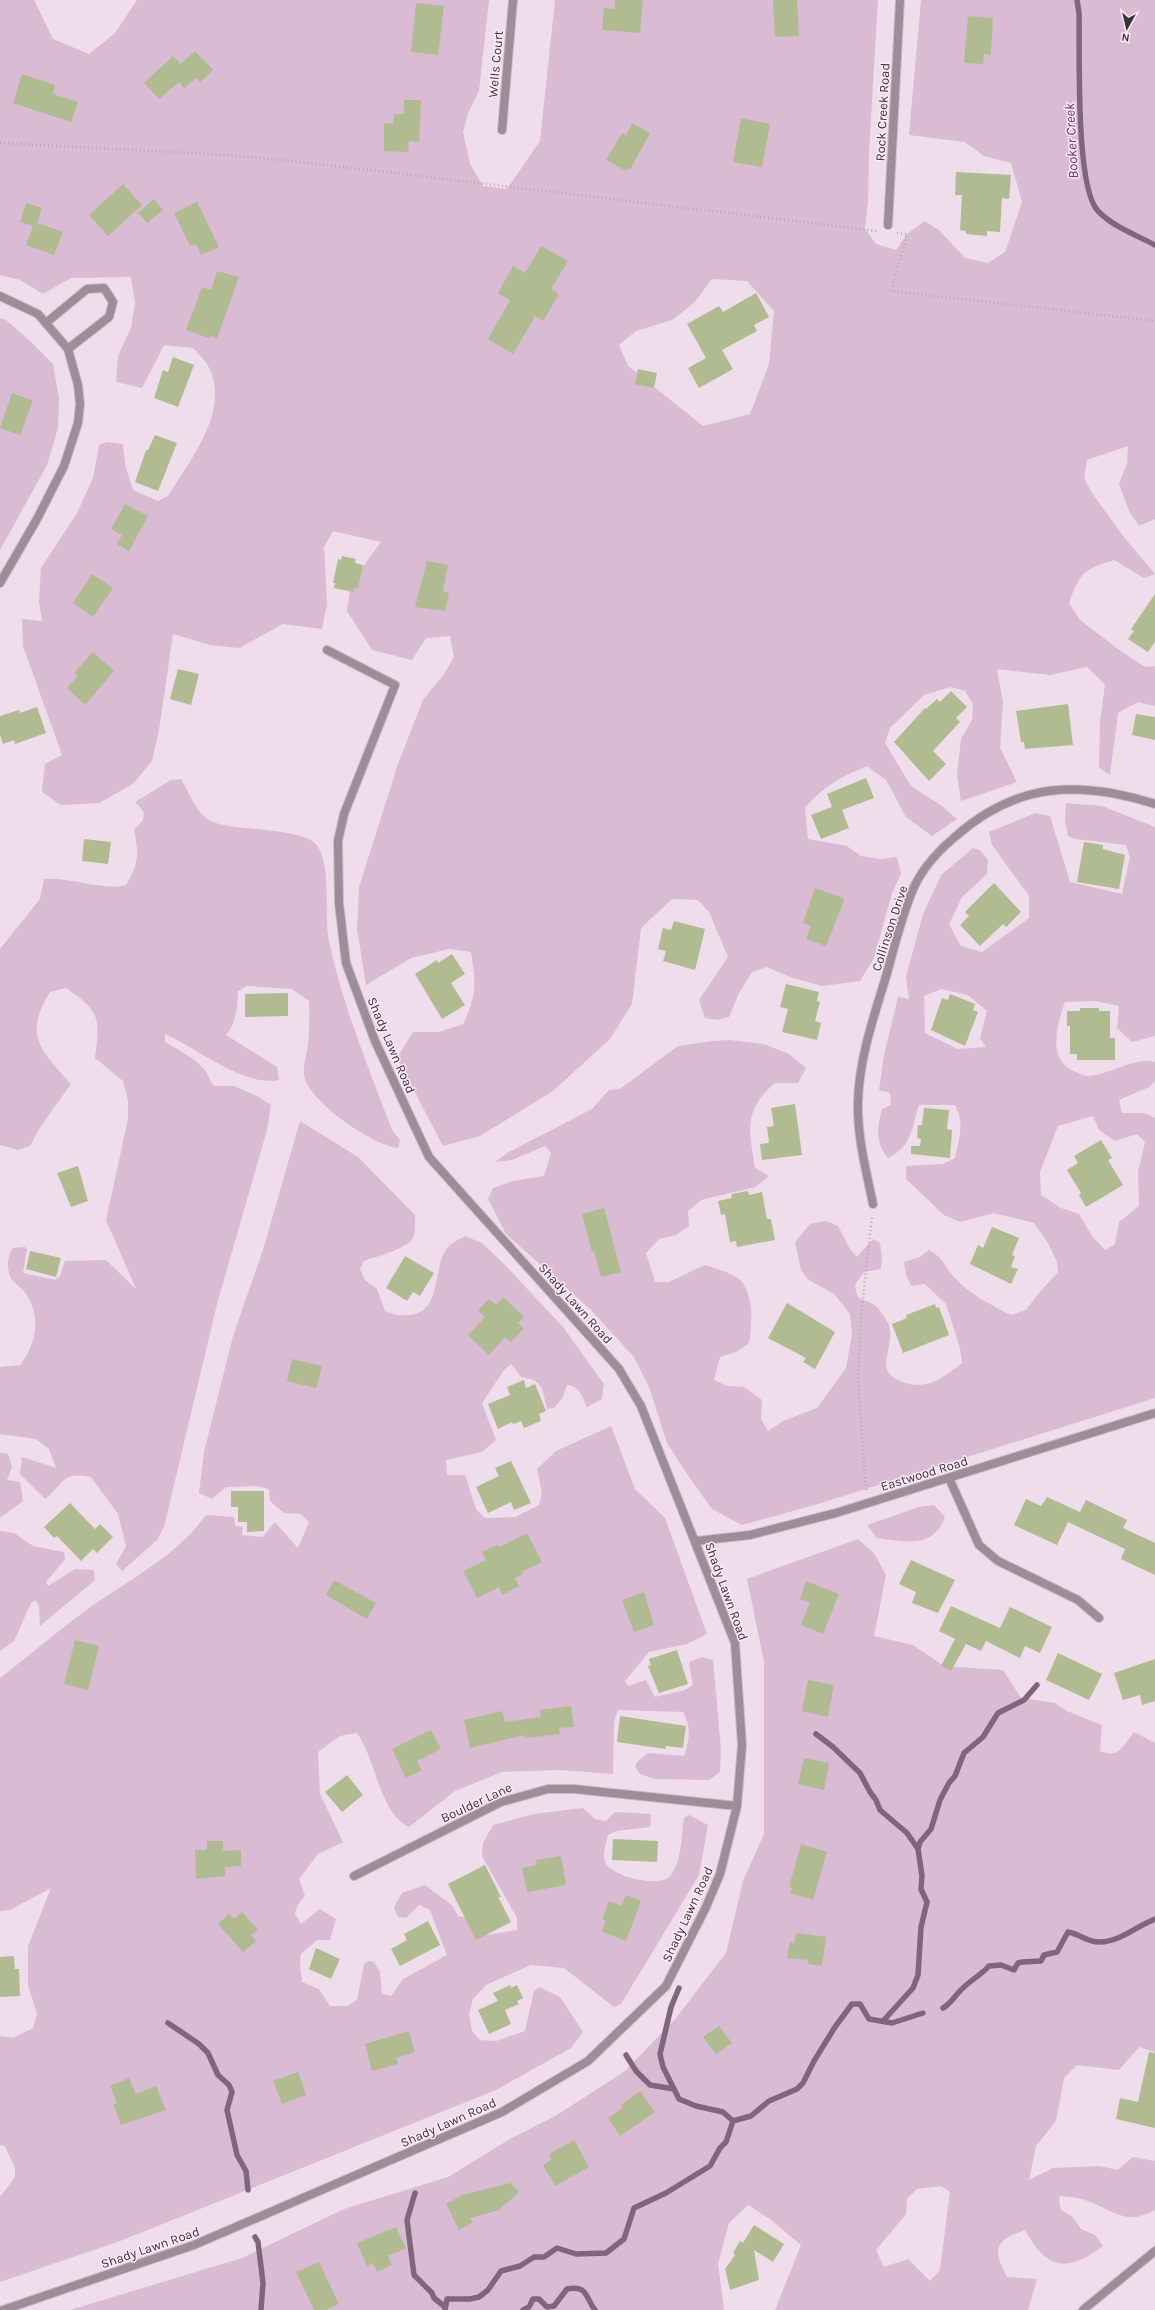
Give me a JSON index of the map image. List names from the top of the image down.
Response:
{
  "streets": {
    "street": [
      "Wells Court",
      "Rock Creek Road",
      "Collinson Drive",
      "Shady Lawn Road",
      "Eastwood Road",
      "Boulder Lane"
    ]
  },
  "crossings": [
    ["Shady Lawn Road", "Eastwood Road"],
    ["Shady Lawn Road", "Boulder Lane"]
  ],
  "water": ["Booker Creek"],
  "north": "bottom"
}
